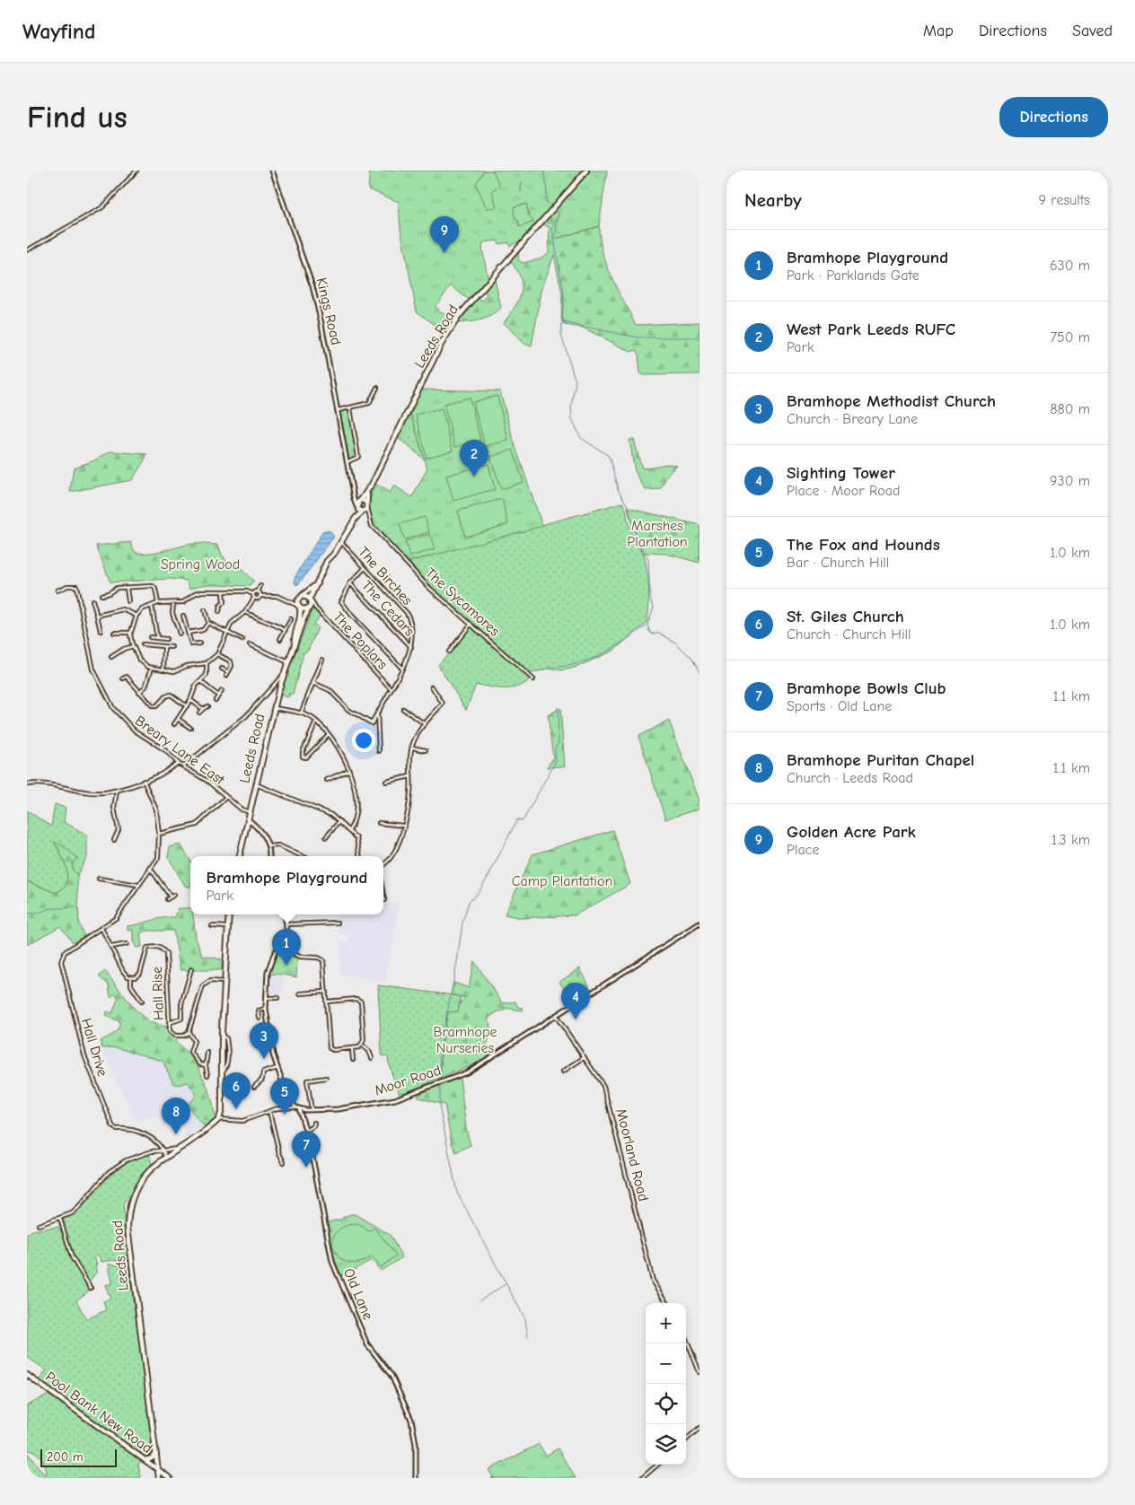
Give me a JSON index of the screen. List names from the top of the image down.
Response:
{
  "streets": {
    "highway": ["Leeds Road", "Pool Bank New Road"],
    "street": [
      "Kings Road",
      "The Birches",
      "The Sycamores",
      "The Cedars",
      "The Poplars",
      "Breary Lane East",
      "Hall Rise",
      "Hall Drive",
      "Moor Road",
      "Moorland Road",
      "Old Lane"
    ]
  },
  "crossings": [
    ["Leeds Road", "The Sycamores"],
    ["Leeds Road", "The Poplars"],
    ["Leeds Road", "Breary Lane East"],
    ["Leeds Road", "Pool Bank New Road"],
    ["The Birches", "The Cedars"],
    ["The Birches", "The Poplars"],
    ["Hall Rise", "Hall Drive"],
    ["Moor Road", "Moorland Road"],
    ["Moor Road", "Old Lane"]
  ],
  "parks": [
    "Marshes Plantation",
    "Spring Wood",
    "Camp Plantation",
    "Bramhope Nurseries"
  ],
  "scale_bar": "200 m",
  "page": {
    "header": "Wayfind",
    "nav": ["Map", "Directions", "Saved"],
    "buttons": "Directions",
    "title": "Find us",
    "heading": ["Nearby", "9 results"],
    "pins": [
      "9",
      "2",
      "1",
      "4",
      "3",
      "6",
      "5",
      "8",
      "7"
    ],
    "list": [
      {
        "mark": "1",
        "name": "Bramhope Playground",
        "note": "Park · Parklands Gate",
        "value": "630 m"
      },
      {
        "mark": "2",
        "name": "West Park Leeds RUFC",
        "note": "Park",
        "value": "750 m"
      },
      {
        "mark": "3",
        "name": "Bramhope Methodist Church",
        "note": "Church · Breary Lane",
        "value": "880 m"
      },
      {
        "mark": "4",
        "name": "Sighting Tower",
        "note": "Place · Moor Road",
        "value": "930 m"
      },
      {
        "mark": "5",
        "name": "The Fox and Hounds",
        "note": "Bar · Church Hill",
        "value": "1.0 km"
      },
      {
        "mark": "6",
        "name": "St. Giles Church",
        "note": "Church · Church Hill",
        "value": "1.0 km"
      },
      {
        "mark": "7",
        "name": "Bramhope Bowls Club",
        "note": "Sports · Old Lane",
        "value": "1.1 km"
      },
      {
        "mark": "8",
        "name": "Bramhope Puritan Chapel",
        "note": "Church · Leeds Road",
        "value": "1.1 km"
      },
      {
        "mark": "9",
        "name": "Golden Acre Park",
        "note": "Place",
        "value": "1.3 km"
      }
    ],
    "popup": ["Bramhope Playground", "Park"],
    "map_buttons": ["+", "−"],
    "scale": "200 m"
  }
}
